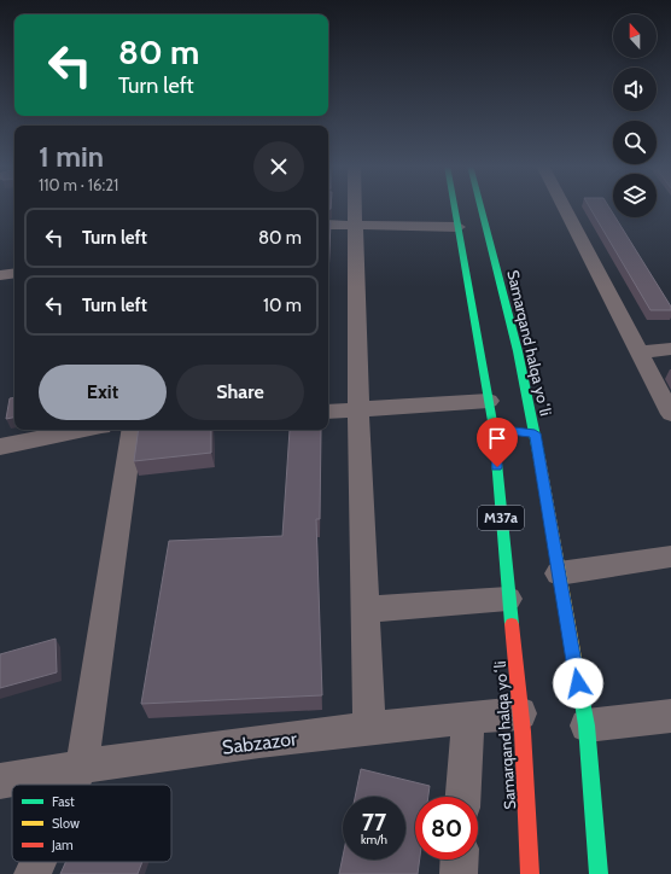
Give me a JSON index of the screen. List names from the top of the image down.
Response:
{
  "streets": {
    "highway": ["Samarqand halqa yoʻli", "M37a"],
    "street": ["Sabzazor"]
  },
  "crossings": [
    ["Samarqand halqa yoʻli", "Sabzazor"]
  ],
  "legend": ["Fast", "Slow", "Jam"],
  "north": "top",
  "page": {
    "turn": ["80 m", "Turn left"],
    "heading": ["1 min", "110 m · 16:21"],
    "list": [
      {
        "name": "Turn left",
        "value": "80 m"
      },
      {
        "name": "Turn left",
        "value": "10 m"
      }
    ],
    "buttons": ["Exit", "Share"],
    "speed": "77 km/h",
    "limit": "80"
  }
}
